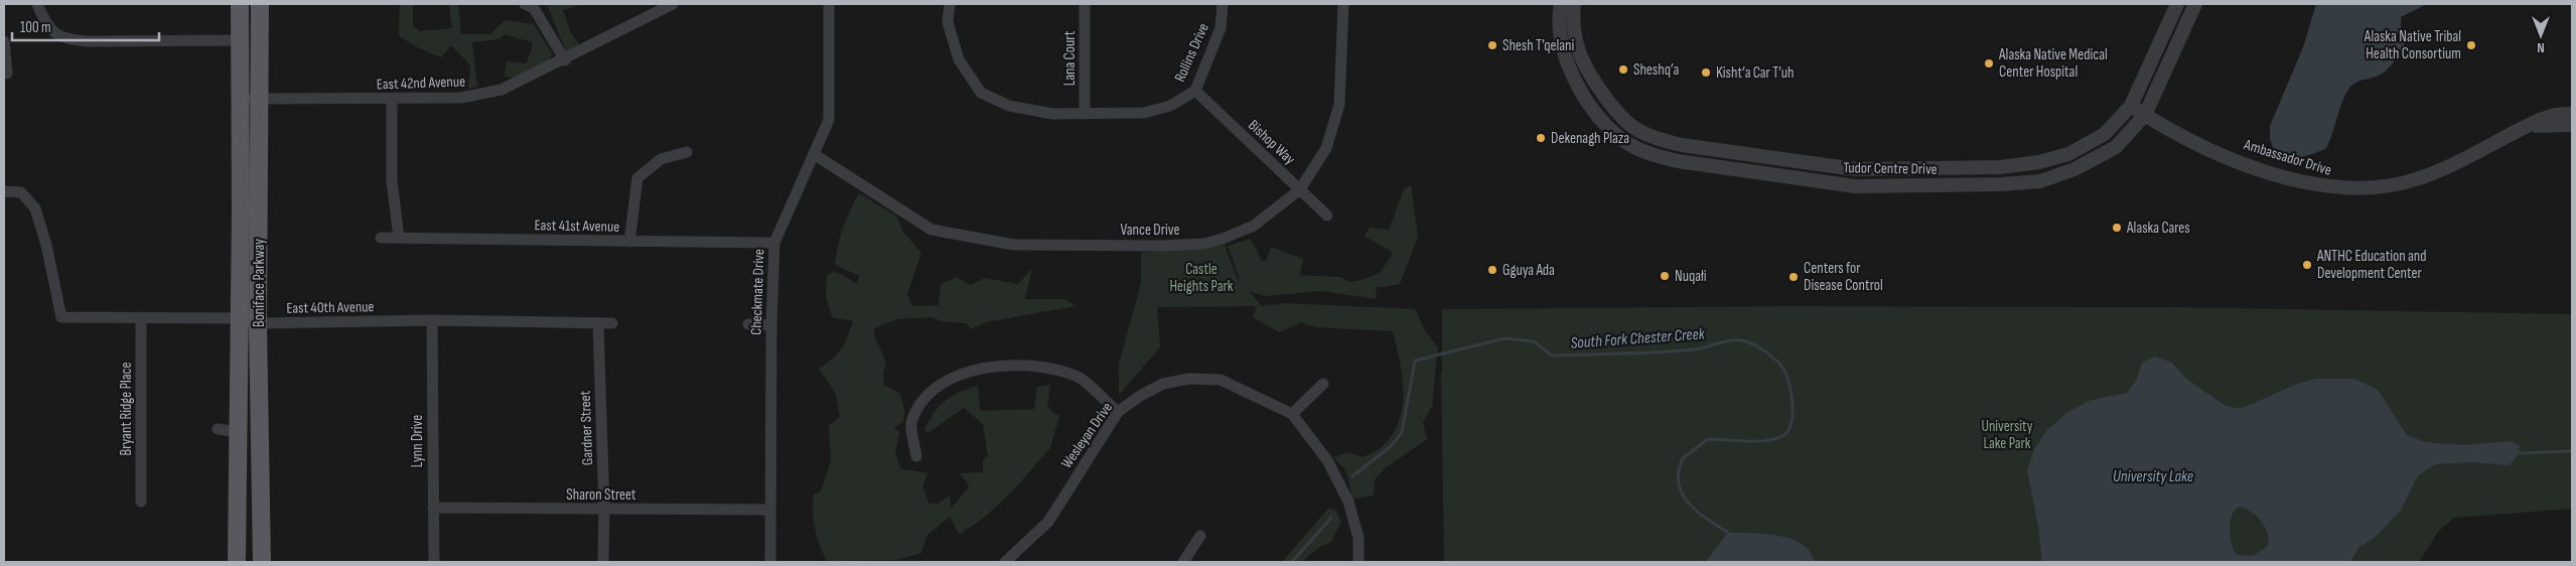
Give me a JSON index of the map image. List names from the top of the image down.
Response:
{
  "streets": {
    "main road": ["Boniface Parkway"],
    "street": [
      "Rollins Drive",
      "Lana Court",
      "East 42nd Avenue",
      "Bishop Way",
      "Ambassador Drive",
      "Tudor Centre Drive",
      "East 41st Avenue",
      "Vance Drive",
      "Checkmate Drive",
      "East 40th Avenue",
      "Bryant Ridge Place",
      "Gardner Street",
      "Wesleyan Drive",
      "Lynn Drive",
      "Sharon Street"
    ]
  },
  "crossings": [
    ["Rollins Drive", "Lana Court"],
    ["Rollins Drive", "Bishop Way"],
    ["East 42nd Avenue", "Boniface Parkway"],
    ["Bishop Way", "Vance Drive"],
    ["Ambassador Drive", "Tudor Centre Drive"],
    ["East 41st Avenue", "Checkmate Drive"],
    ["Vance Drive", "Checkmate Drive"],
    ["Boniface Parkway", "East 40th Avenue"],
    ["Checkmate Drive", "Sharon Street"],
    ["East 40th Avenue", "Bryant Ridge Place"],
    ["East 40th Avenue", "Gardner Street"],
    ["East 40th Avenue", "Lynn Drive"],
    ["Gardner Street", "Sharon Street"],
    ["Lynn Drive", "Sharon Street"]
  ],
  "water": ["South Fork Chester Creek", "University Lake"],
  "parks": ["Castle Heights Park", "University Lake Park"],
  "places": [
    "Shesh T’qelani",
    "Alaska Native Tribal Health Consortium",
    "Alaska Native Medical Center Hospital",
    "Sheshq’a",
    "Kisht‘a Car T’uh",
    "Dekenagh Plaza",
    "Alaska Cares",
    "ANTHC Education and Development Center",
    "Gguya Ada",
    "Nuqałi",
    "Centers for Disease Control"
  ],
  "scale_bar": "100 m",
  "north": "bottom"
}
